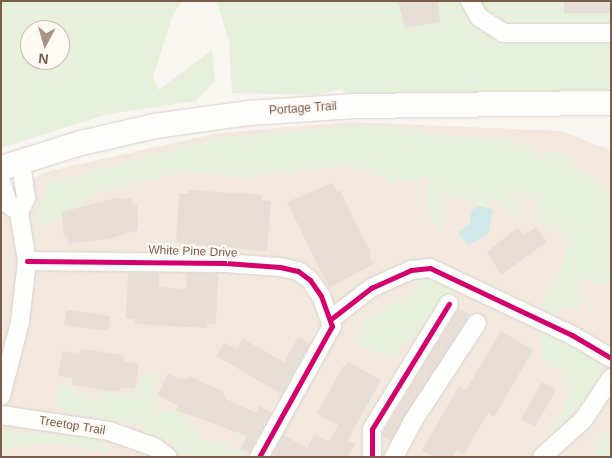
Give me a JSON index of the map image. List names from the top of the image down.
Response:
{
  "streets": {
    "main road": ["Portage Trail"],
    "street": ["White Pine Drive", "Treetop Trail"]
  },
  "north": "bottom"
}
